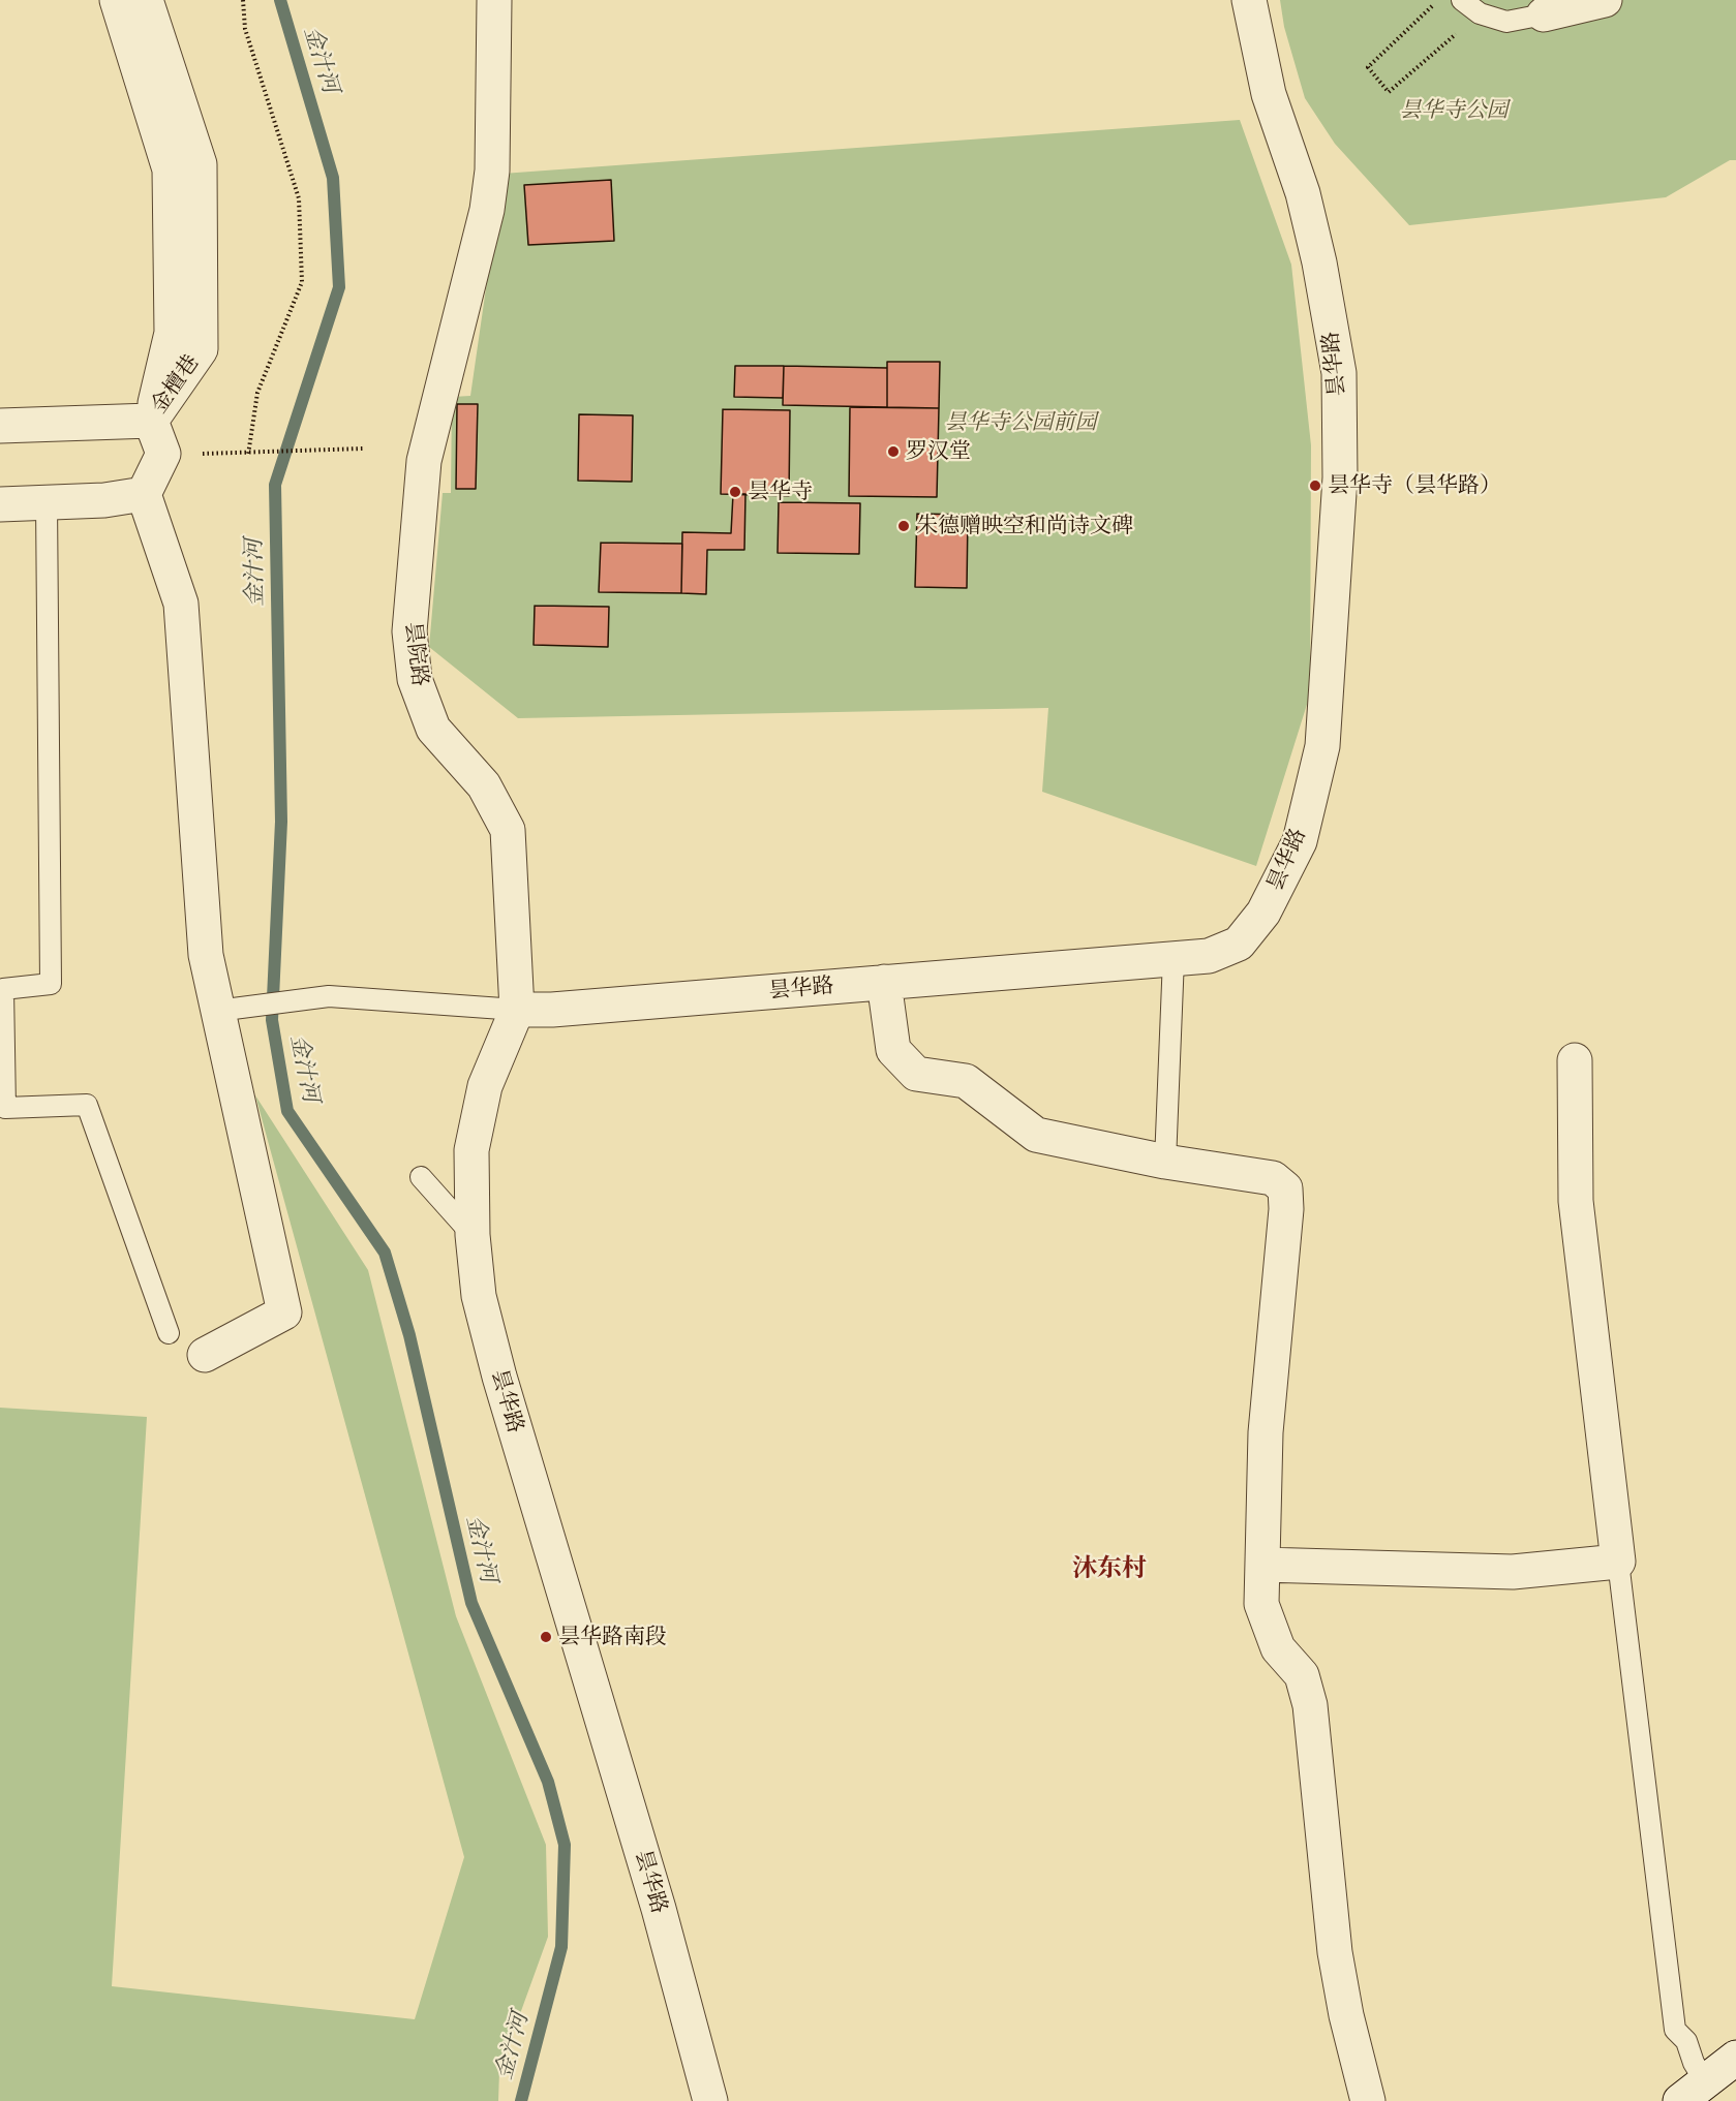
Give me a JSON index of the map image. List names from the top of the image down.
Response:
{
  "streets": {
    "street": ["昙华路", "金檀巷", "昙院路"]
  },
  "crossings": [
    ["昙华路", "昙院路"]
  ],
  "districts": ["沐东村"],
  "water": ["金汁河"],
  "parks": ["昙华寺公园", "昙华寺公园前园"],
  "places": [
    "罗汉堂",
    "昙华寺（昙华路）",
    "昙华寺",
    "朱德赠映空和尚诗文碑",
    "昙华路南段"
  ]
}
